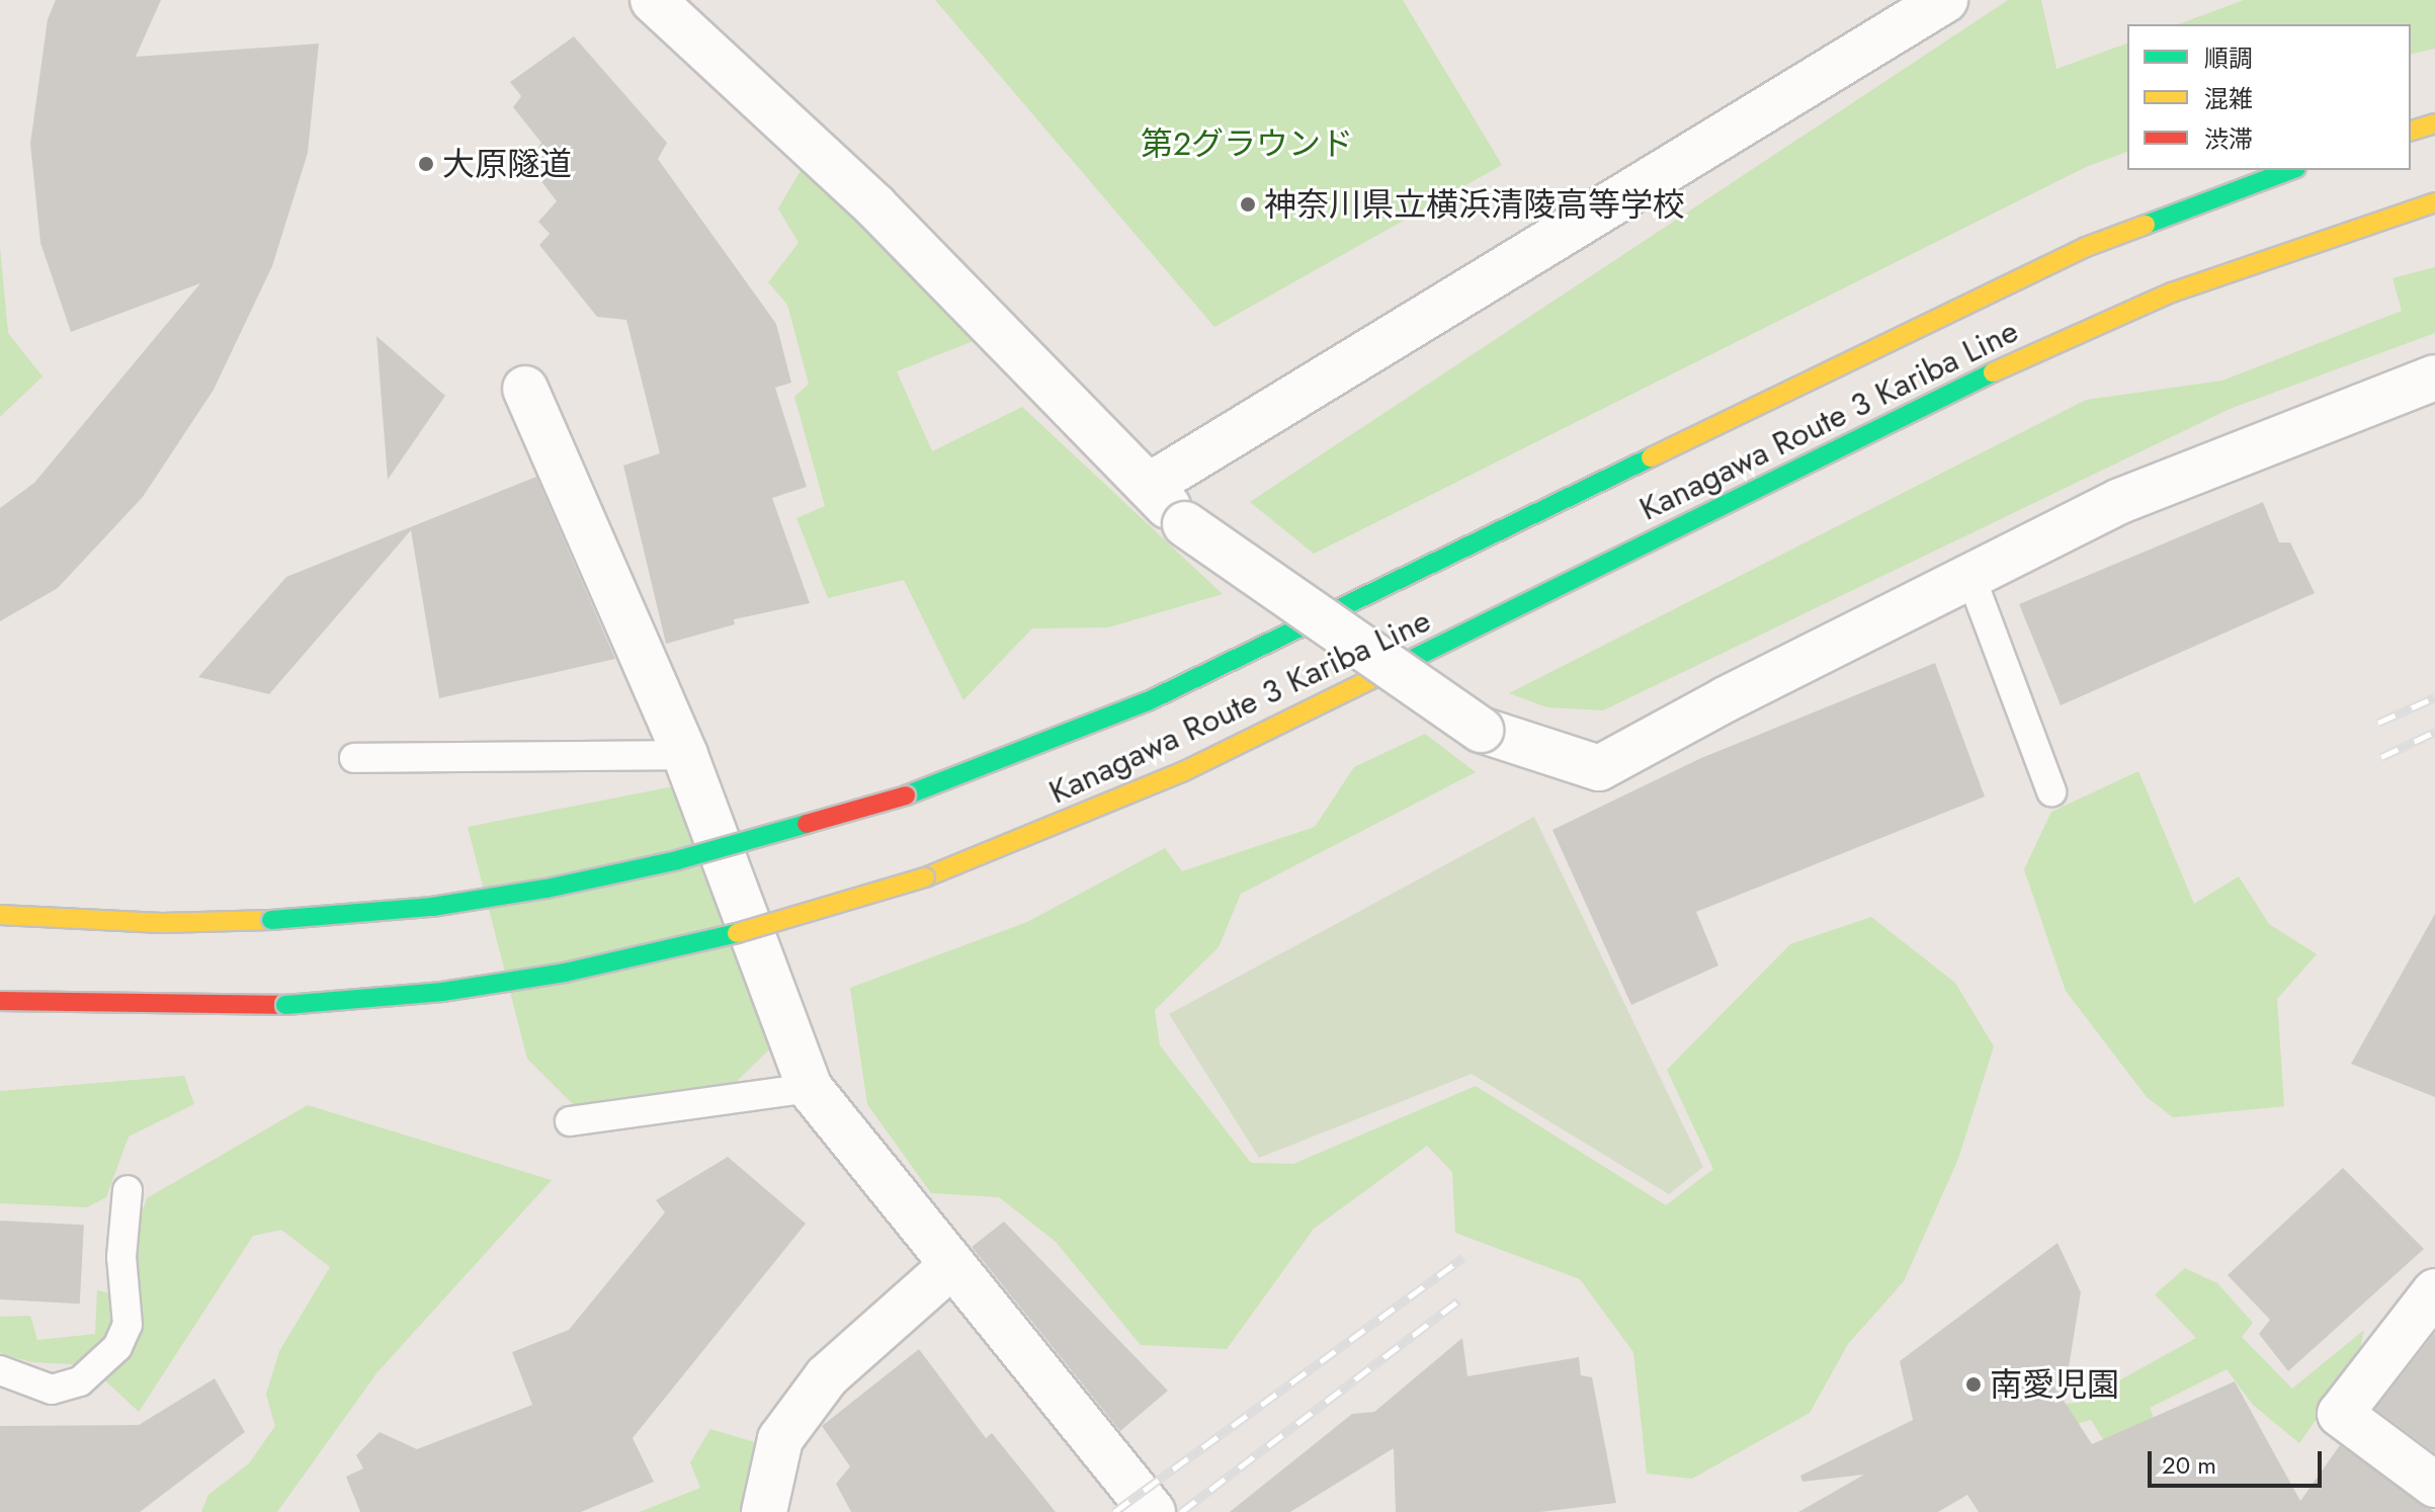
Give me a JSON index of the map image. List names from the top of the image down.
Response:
{
  "streets": {
    "highway": ["Kanagawa Route 3 Kariba Line"]
  },
  "parks": ["第2グラウンド"],
  "places": ["大原隧道", "神奈川県立横浜清陵高等学校", "南愛児園"],
  "legend": ["順調", "混雑", "渋滞"],
  "scale_bar": "20 m"
}
